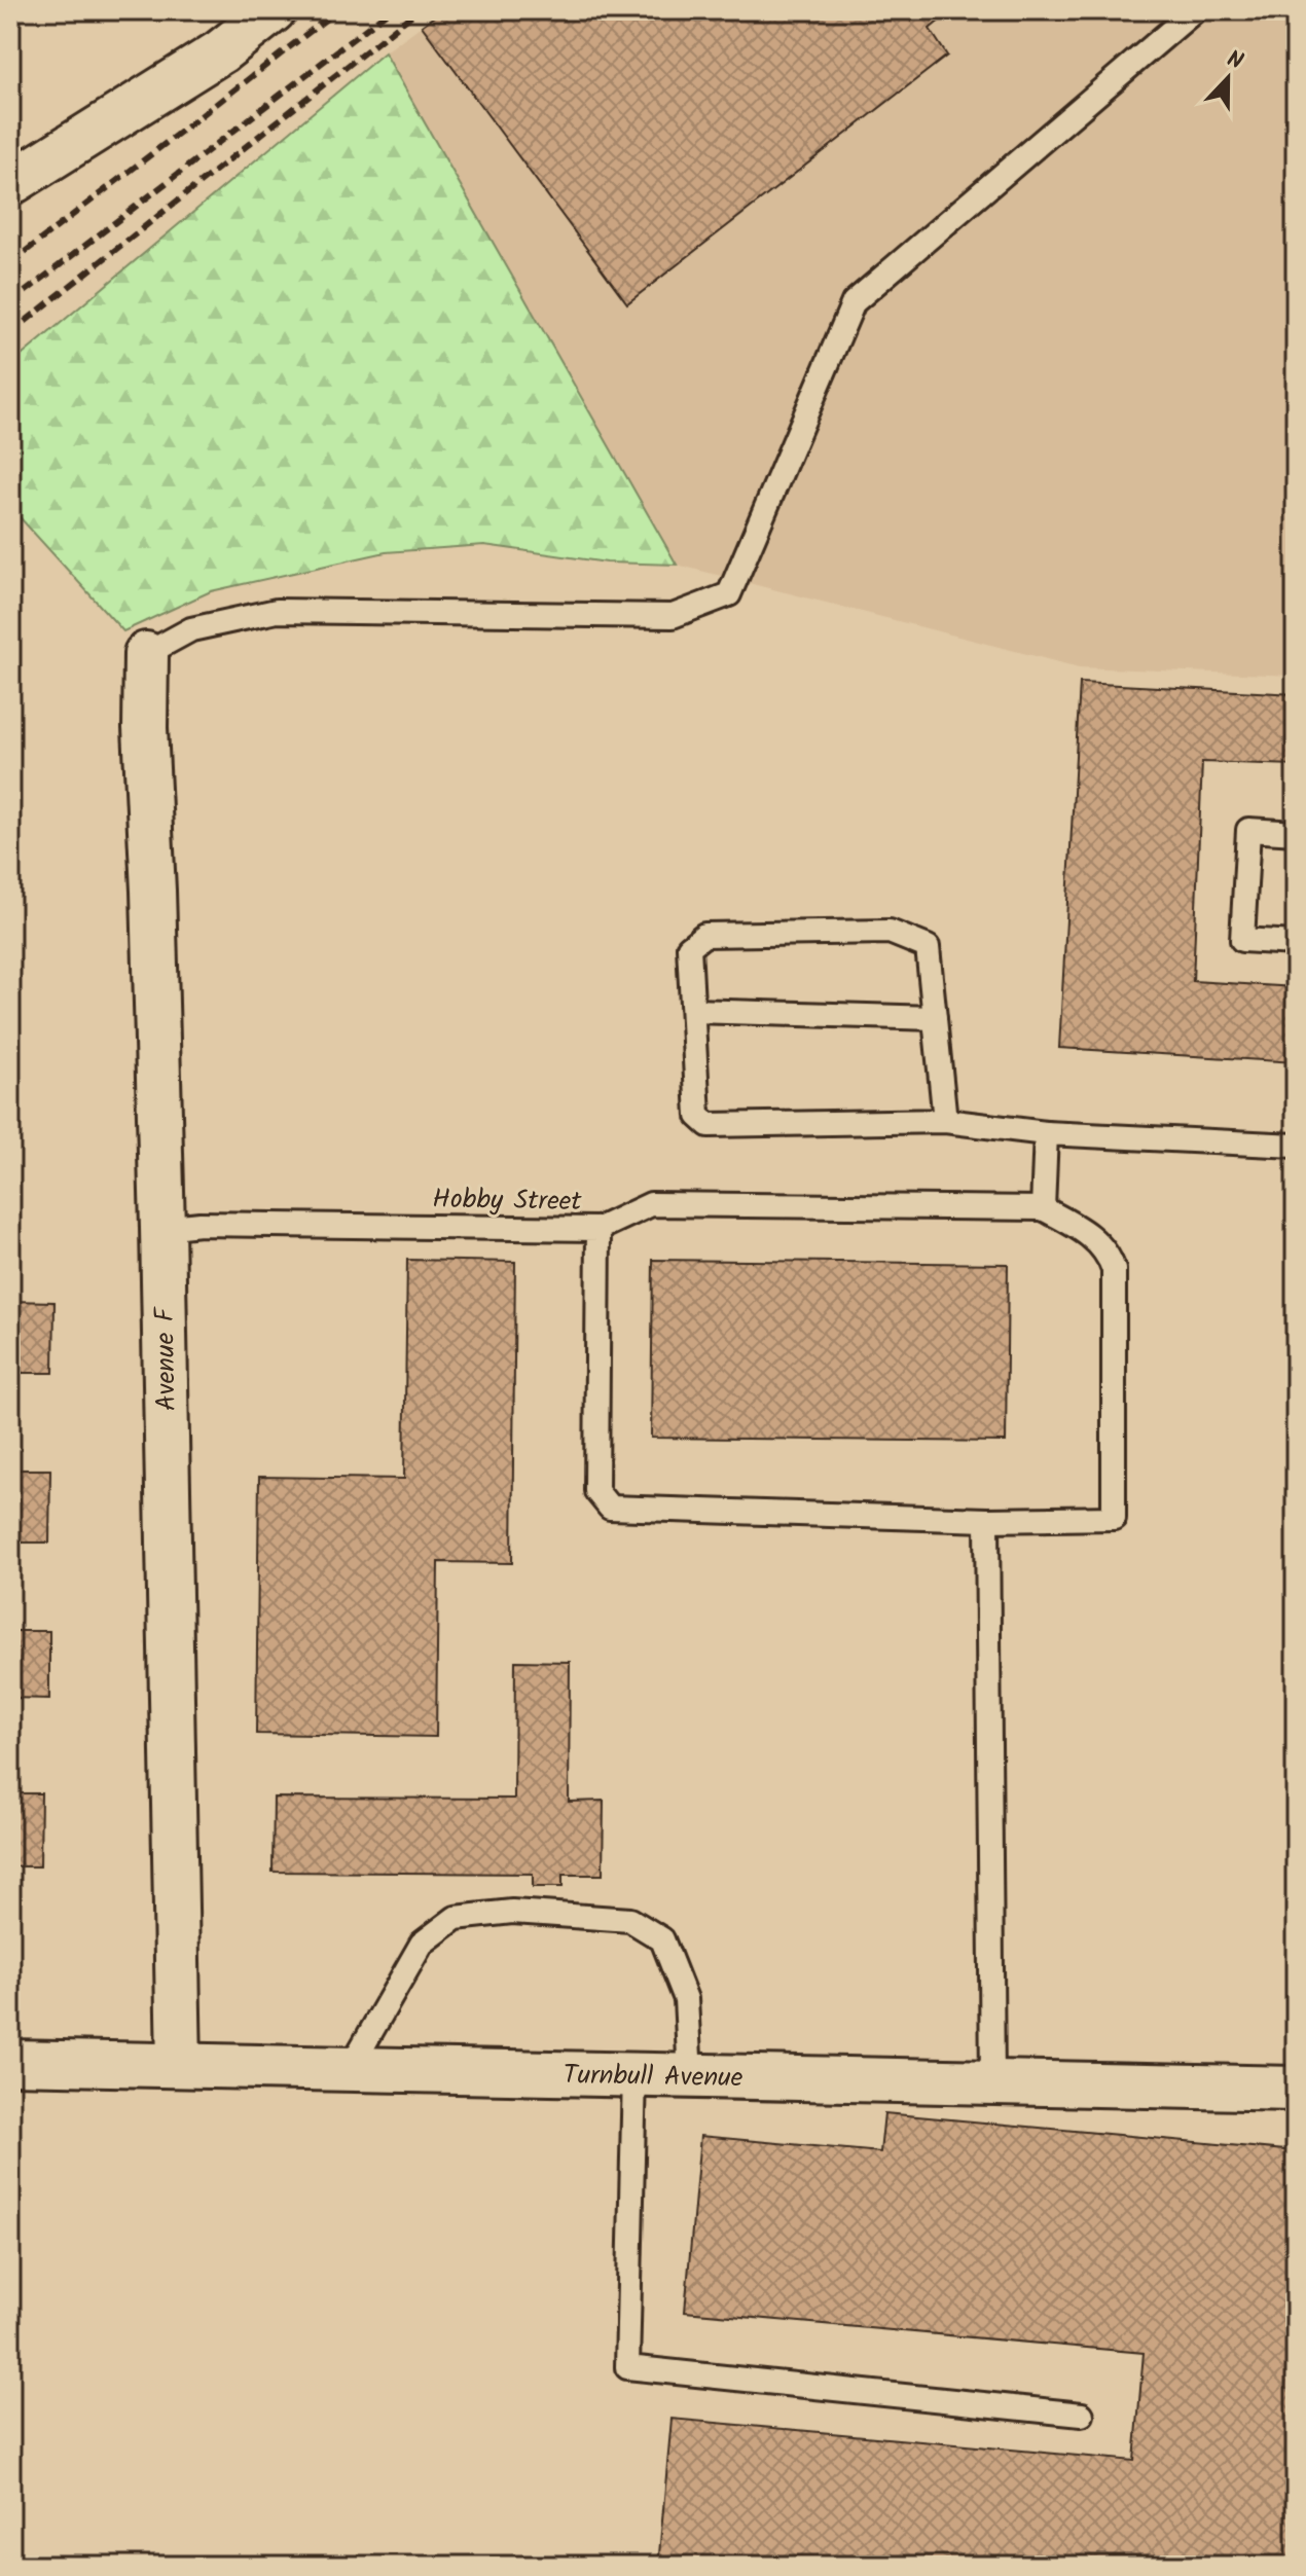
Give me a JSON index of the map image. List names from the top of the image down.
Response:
{
  "streets": {
    "street": ["Avenue F", "Turnbull Avenue"],
    "lane": ["Hobby Street"]
  },
  "crossings": [
    ["Hobby Street", "Avenue F"],
    ["Avenue F", "Turnbull Avenue"]
  ],
  "north": "top"
}
